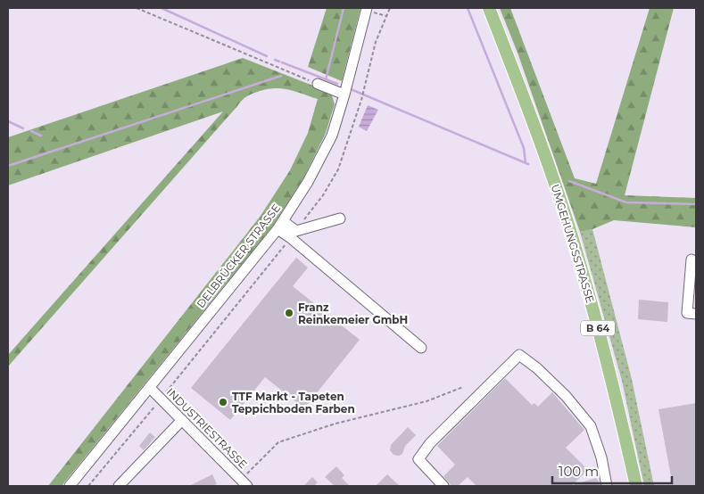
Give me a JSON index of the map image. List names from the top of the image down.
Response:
{
  "streets": {
    "main road": ["UMGEHUNGSSTRASSE", "B 64"],
    "street": ["DELBRÜCKER STRASSE", "INDUSTRIESTRASSE"]
  },
  "crossings": [
    ["DELBRÜCKER STRASSE", "INDUSTRIESTRASSE"]
  ],
  "places": ["Franz Reinkemeier GmbH", "TTF Markt - Tapeten Teppichboden Farben"],
  "scale_bar": "100 m"
}
